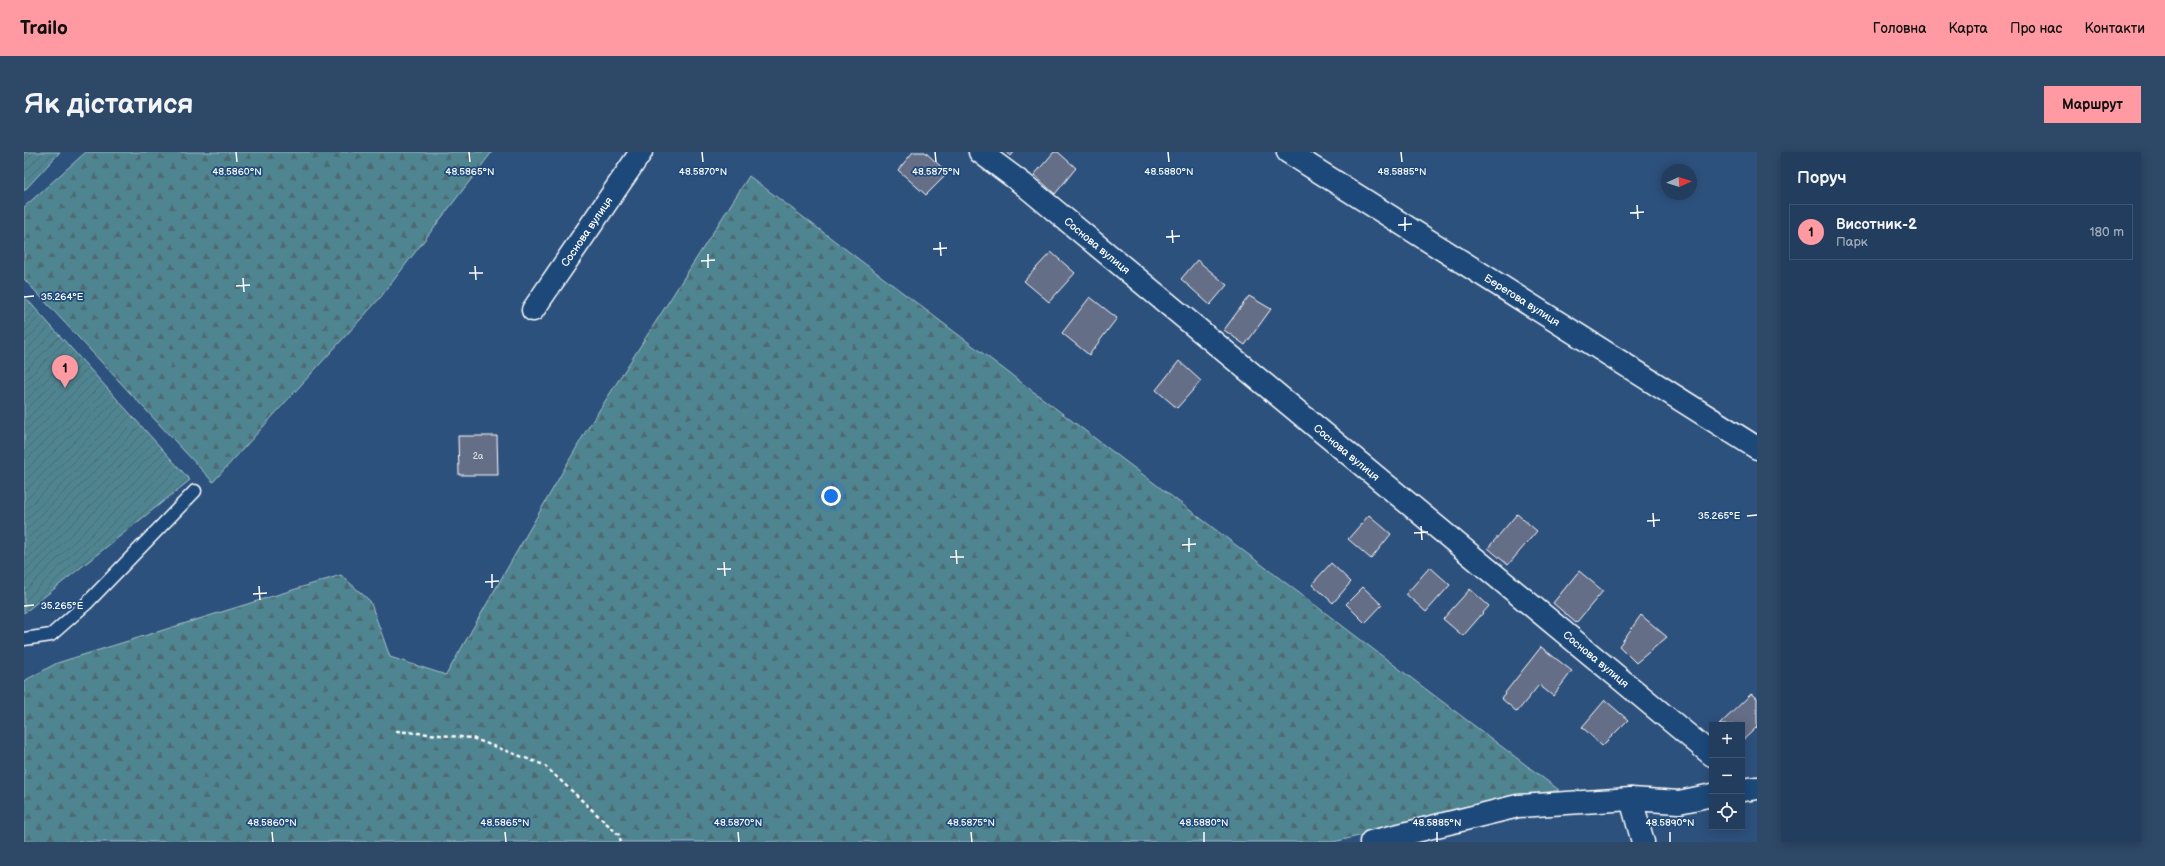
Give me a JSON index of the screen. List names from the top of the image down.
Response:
{
  "streets": {
    "street": ["Соснова вулиця", "Берегова вулиця"]
  },
  "house_numbers": ["2а"],
  "north": "right",
  "page": {
    "header": "Trailo",
    "nav": [
      "Головна",
      "Карта",
      "Про нас",
      "Контакти"
    ],
    "buttons": "Маршрут",
    "title": "Як дістатися",
    "heading": "Поруч",
    "list": [
      {
        "mark": "1",
        "name": "Висотник-2",
        "note": "Парк",
        "value": "180 m"
      }
    ],
    "pins": "1",
    "map_buttons": ["+", "−"]
  },
  "coordinates": [
    "48.5860°N",
    "48.5865°N",
    "48.5870°N",
    "48.5875°N",
    "48.5880°N",
    "48.5885°N",
    "35.264°E",
    "35.265°E",
    "48.5890°N"
  ]
}
